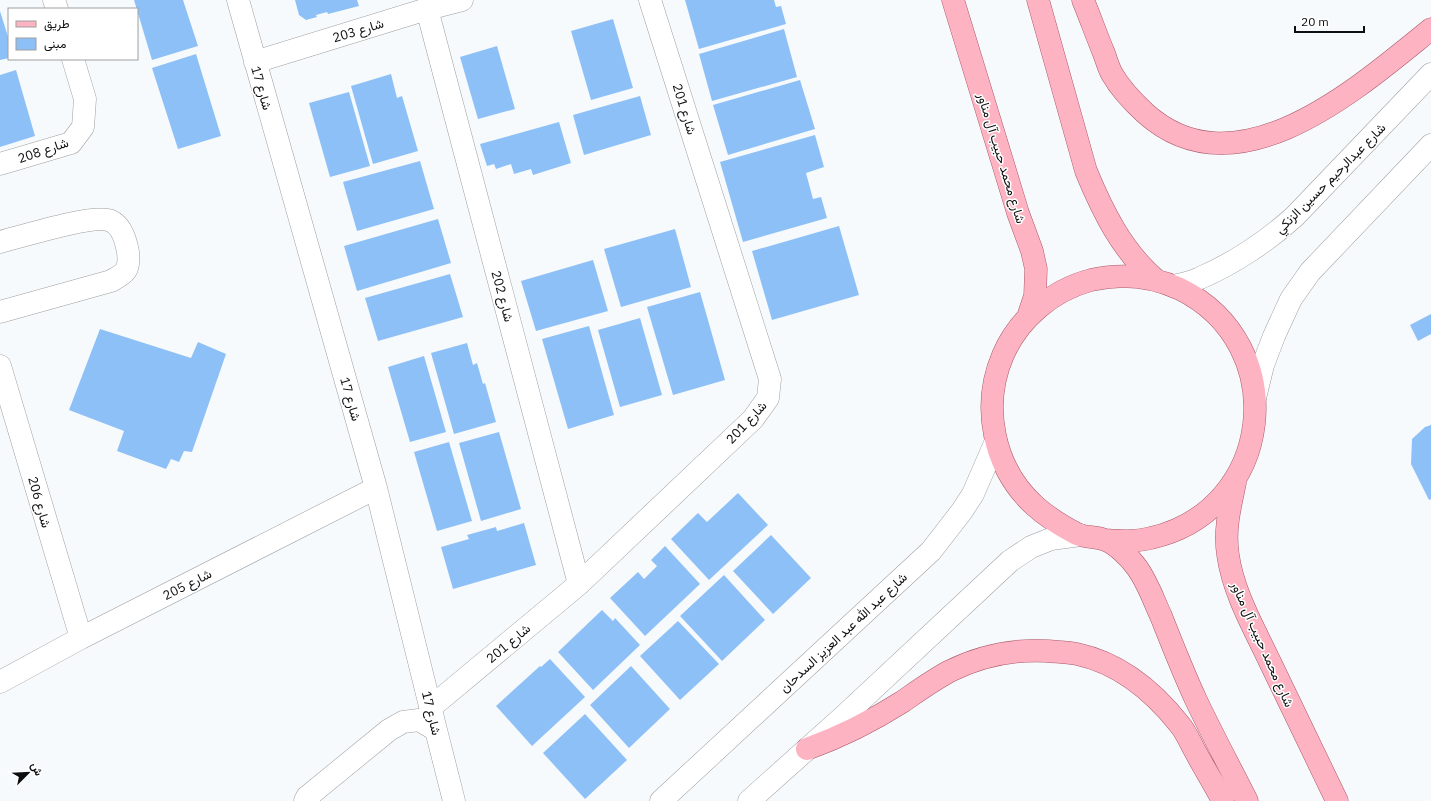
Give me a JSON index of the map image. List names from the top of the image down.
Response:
{
  "streets": {
    "main road": ["شارع محمد حبيب آل مناور"],
    "street": [
      "شارع 203",
      "شارع 17",
      "شارع 201",
      "شارع 208",
      "شارع عبدالرحيم حسين الزنكي",
      "شارع 202",
      "شارع 206",
      "شارع 205",
      "شارع عبد الله عبد العزيز السدحان"
    ]
  },
  "crossings": [
    ["شارع 203", "شارع 17"],
    ["شارع 203", "شارع 202"],
    ["شارع 17", "شارع 201"],
    ["شارع 17", "شارع 205"],
    ["شارع 201", "شارع 202"],
    ["شارع 206", "شارع 205"]
  ],
  "legend": ["طريق", "مبنى"],
  "scale_bar": "20 m",
  "north": "top right"
}
